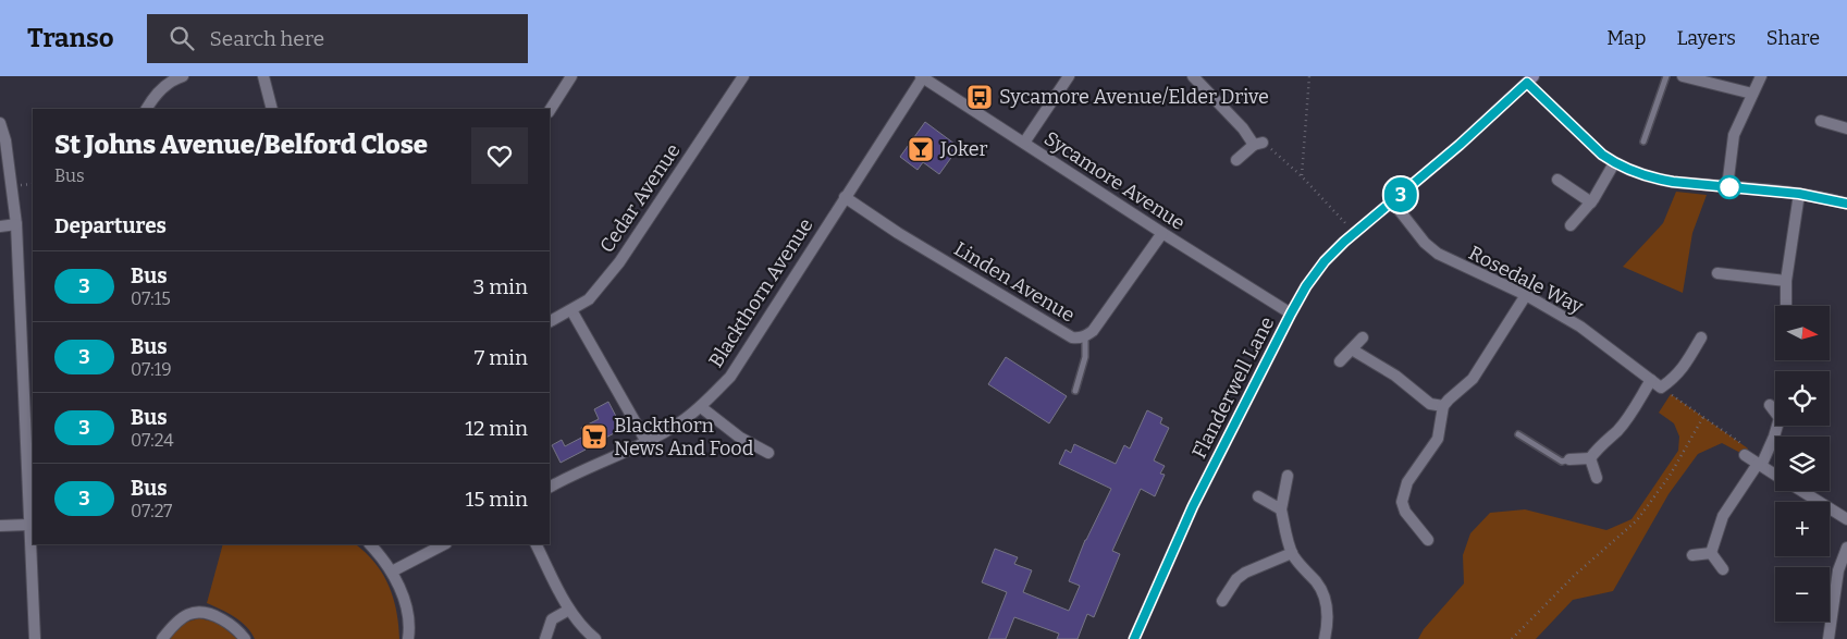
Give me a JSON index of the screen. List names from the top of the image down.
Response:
{
  "streets": {
    "street": [
      "Sycamore Avenue",
      "Cedar Avenue",
      "Rosedale Way",
      "Linden Avenue",
      "Blackthorn Avenue",
      "Flanderwell Lane"
    ]
  },
  "crossings": [
    ["Sycamore Avenue", "Linden Avenue"],
    ["Sycamore Avenue", "Blackthorn Avenue"],
    ["Sycamore Avenue", "Flanderwell Lane"],
    ["Rosedale Way", "Flanderwell Lane"],
    ["Linden Avenue", "Blackthorn Avenue"]
  ],
  "places": {
    "bus stop": ["Sycamore Avenue/Elder Drive"],
    "bar": ["Joker"],
    "supermarket": ["Blackthorn News And Food"]
  },
  "lines": ["bus line 3"],
  "north": "right",
  "page": {
    "header": "Transo",
    "search": "Search here",
    "nav": ["Map", "Layers", "Share"],
    "on_map": "3",
    "heading": [
      ["St Johns Avenue/Belford Close", "Bus"],
      "Departures"
    ],
    "list": [
      {
        "mark": "3",
        "name": "Bus",
        "note": "07:15",
        "value": "3 min"
      },
      {
        "mark": "3",
        "name": "Bus",
        "note": "07:19",
        "value": "7 min"
      },
      {
        "mark": "3",
        "name": "Bus",
        "note": "07:24",
        "value": "12 min"
      },
      {
        "mark": "3",
        "name": "Bus",
        "note": "07:27",
        "value": "15 min"
      }
    ],
    "map_buttons": ["+", "−"]
  }
}
